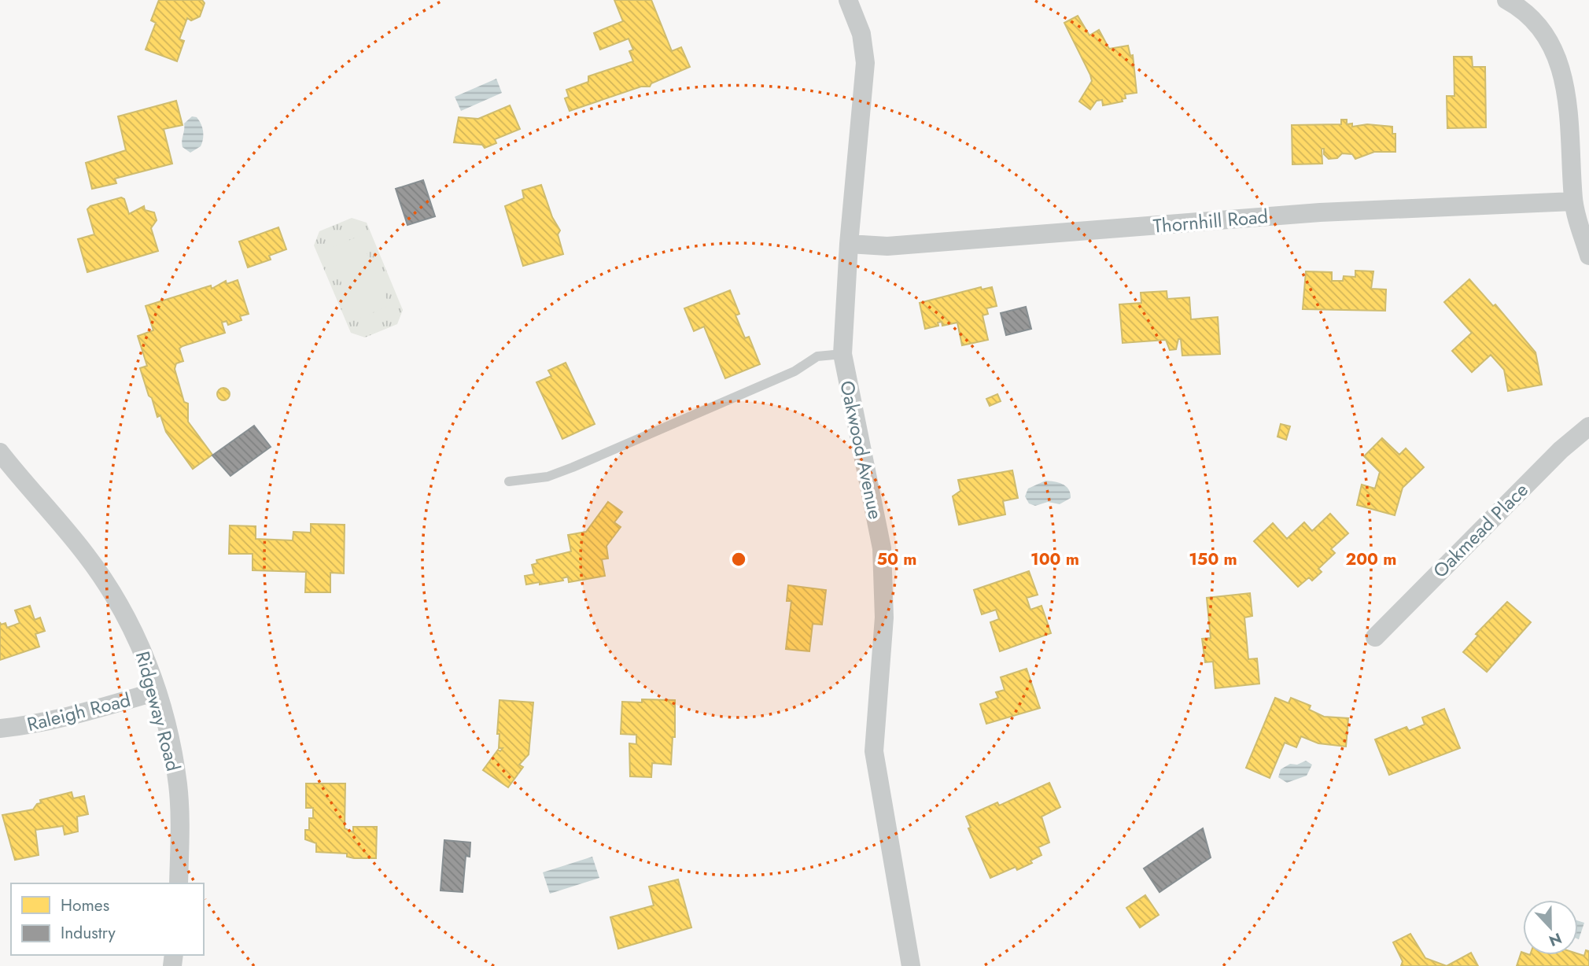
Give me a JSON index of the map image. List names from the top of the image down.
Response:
{
  "streets": {
    "street": [
      "Thornhill Road",
      "Oakwood Avenue",
      "Oakmead Place",
      "Ridgeway Road",
      "Raleigh Road"
    ]
  },
  "crossings": [
    ["Thornhill Road", "Oakwood Avenue"],
    ["Ridgeway Road", "Raleigh Road"]
  ],
  "legend": ["Homes", "Industry"],
  "north": "bottom",
  "rings": [
    "50 m",
    "100 m",
    "150 m",
    "200 m"
  ]
}
